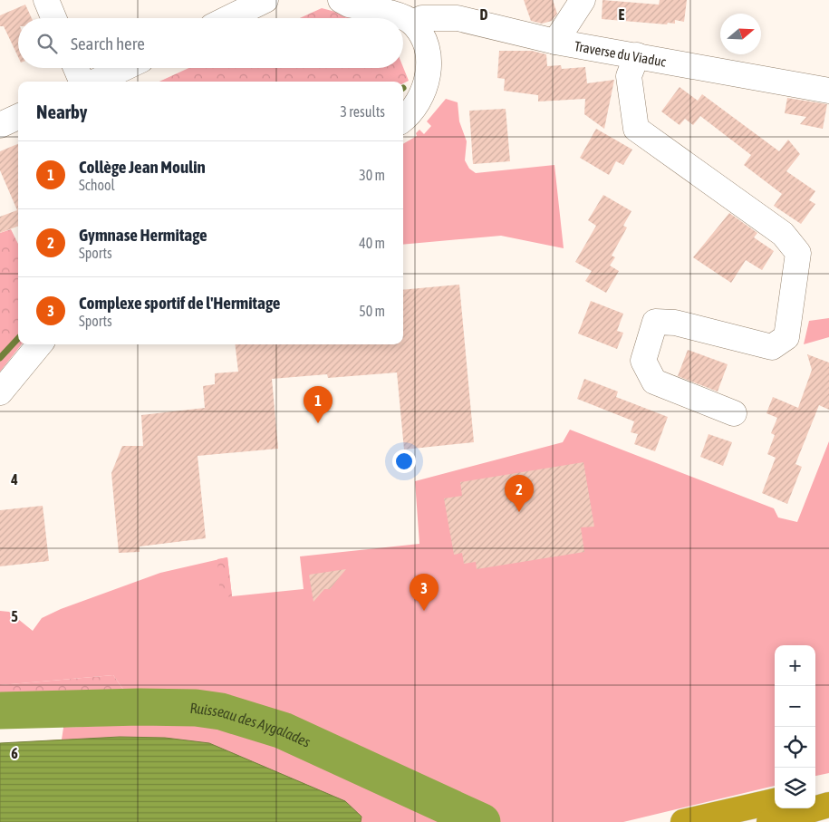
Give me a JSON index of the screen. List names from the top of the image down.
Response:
{
  "streets": {
    "street": ["Traverse du Viaduc"]
  },
  "water": ["Ruisseau des Aygalades"],
  "north": "right",
  "page": {
    "search": "Search here",
    "heading": ["Nearby", "3 results"],
    "list": [
      {
        "mark": "1",
        "name": "Collège Jean Moulin",
        "note": "School",
        "value": "30 m"
      },
      {
        "mark": "2",
        "name": "Gymnase Hermitage",
        "note": "Sports",
        "value": "40 m"
      },
      {
        "mark": "3",
        "name": "Complexe sportif de l'Hermitage",
        "note": "Sports",
        "value": "50 m"
      }
    ],
    "pins": ["1", "2", "3"],
    "map_buttons": ["+", "−"]
  },
  "grid": {
    "columns": ["D", "E"],
    "rows": ["4", "5", "6"]
  }
}
